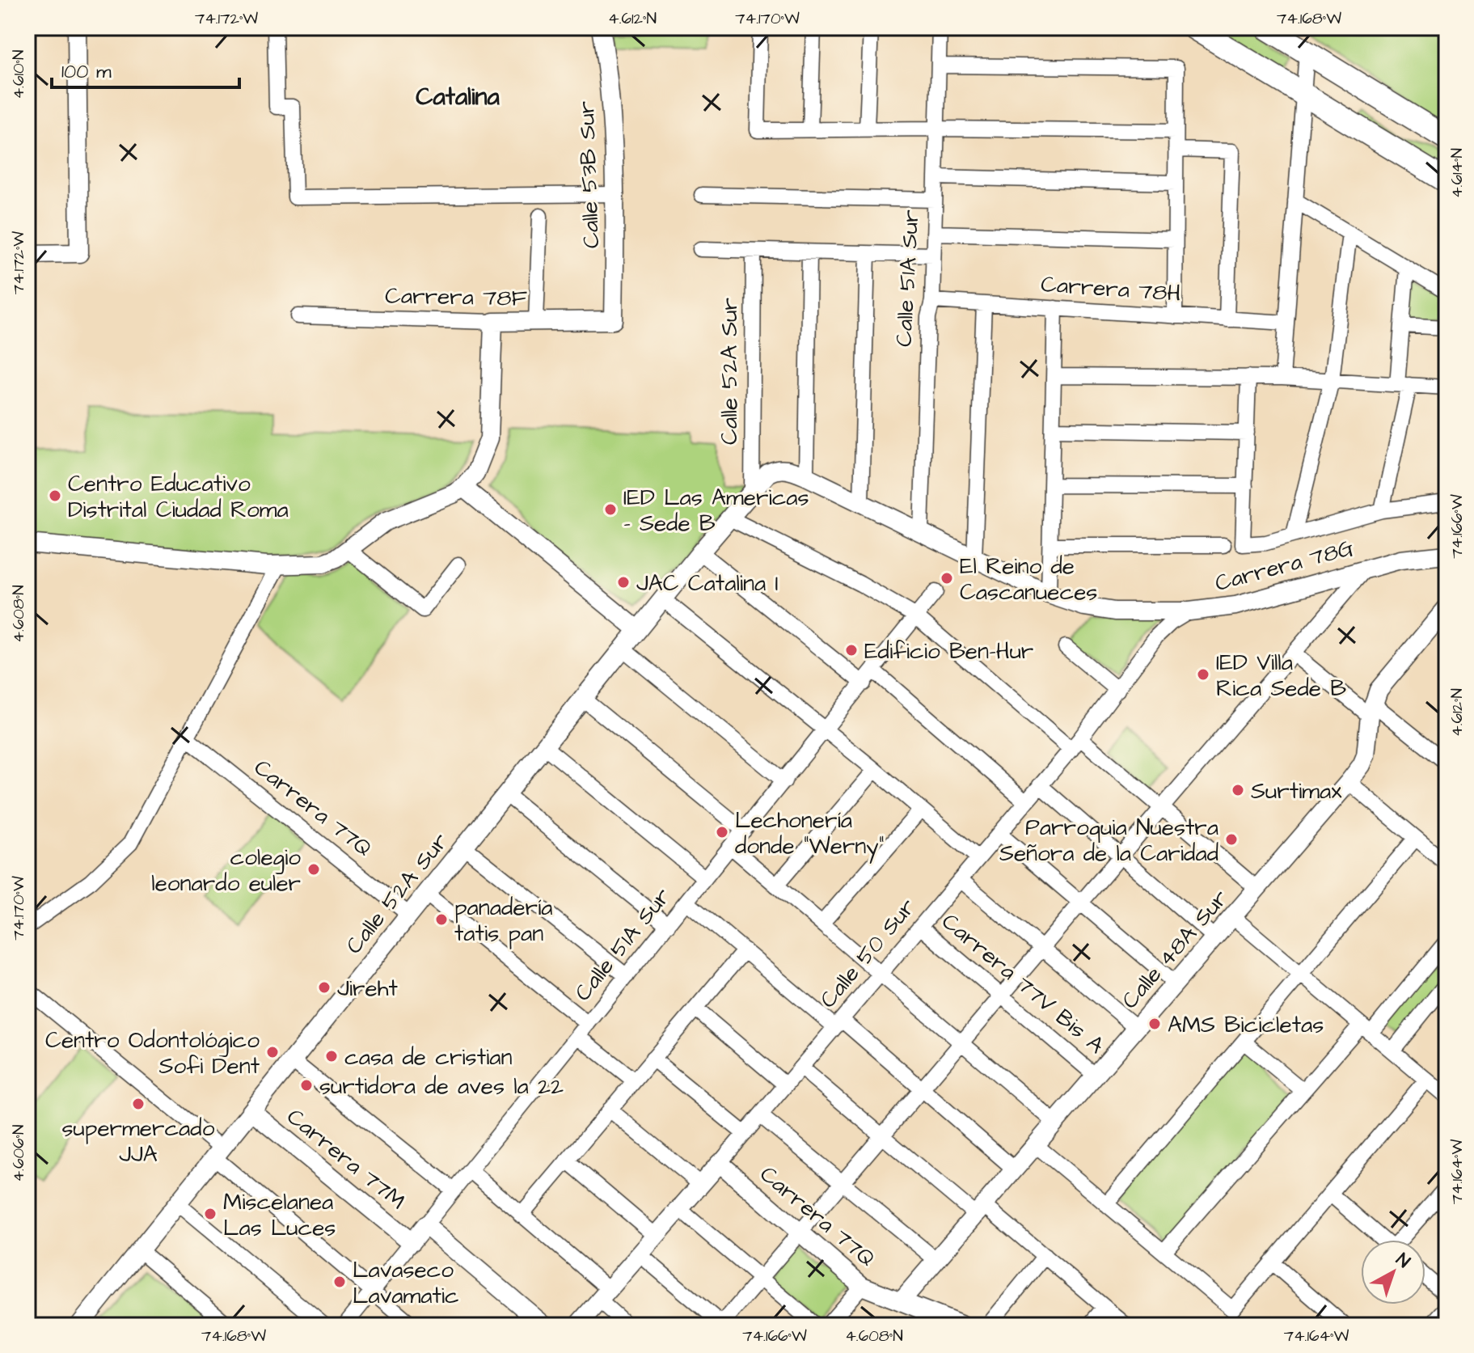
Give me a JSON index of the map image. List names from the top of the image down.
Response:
{
  "streets": {
    "street": [
      "Calle 53B Sur",
      "Calle 51A Sur",
      "Carrera 78H",
      "Carrera 78F",
      "Calle 52A Sur",
      "Carrera 78G",
      "Carrera 77Q",
      "Calle 48A Sur",
      "Calle 50 Sur",
      "Carrera 77V Bis A",
      "Carrera 77M"
    ]
  },
  "crossings": [
    ["Calle 53B Sur", "Carrera 78F"],
    ["Calle 51A Sur", "Carrera 78H"],
    ["Calle 51A Sur", "Carrera 78G"],
    ["Calle 51A Sur", "Carrera 77M"],
    ["Calle 52A Sur", "Carrera 78G"],
    ["Calle 52A Sur", "Carrera 77Q"],
    ["Calle 52A Sur", "Carrera 77M"],
    ["Carrera 78G", "Calle 50 Sur"],
    ["Carrera 77Q", "Calle 48A Sur"],
    ["Carrera 77Q", "Calle 50 Sur"],
    ["Calle 48A Sur", "Carrera 77V Bis A"],
    ["Calle 50 Sur", "Carrera 77V Bis A"]
  ],
  "districts": ["Catalina"],
  "places": [
    "Centro Educativo Distrital Ciudad Roma",
    "IED Las Americas - Sede B",
    "El Reino de Cascanueces",
    "JAC Catalina I",
    "Edificio Ben-Hur",
    "IED Villa Rica Sede B",
    "Surtimax",
    "Lechonería donde \"Werny\"",
    "Parroquia Nuestra Señora de la Caridad",
    "colegio leonardo euler",
    "panadería tatis pan",
    "Jireht",
    "AMS Bicicletas",
    "Centro Odontológico Sofi Dent",
    "casa de cristian",
    "surtidora de aves la 22",
    "supermercado JJA",
    "Miscelanea Las Luces",
    "Lavaseco Lavamatic"
  ],
  "scale_bar": "100 m",
  "north": "top right",
  "coordinates": [
    "74.172°W",
    "4.612°N",
    "74.170°W",
    "74.168°W",
    "4.610°N",
    "4.614°N",
    "74.166°W",
    "4.608°N",
    "4.606°N",
    "74.164°W"
  ]
}
